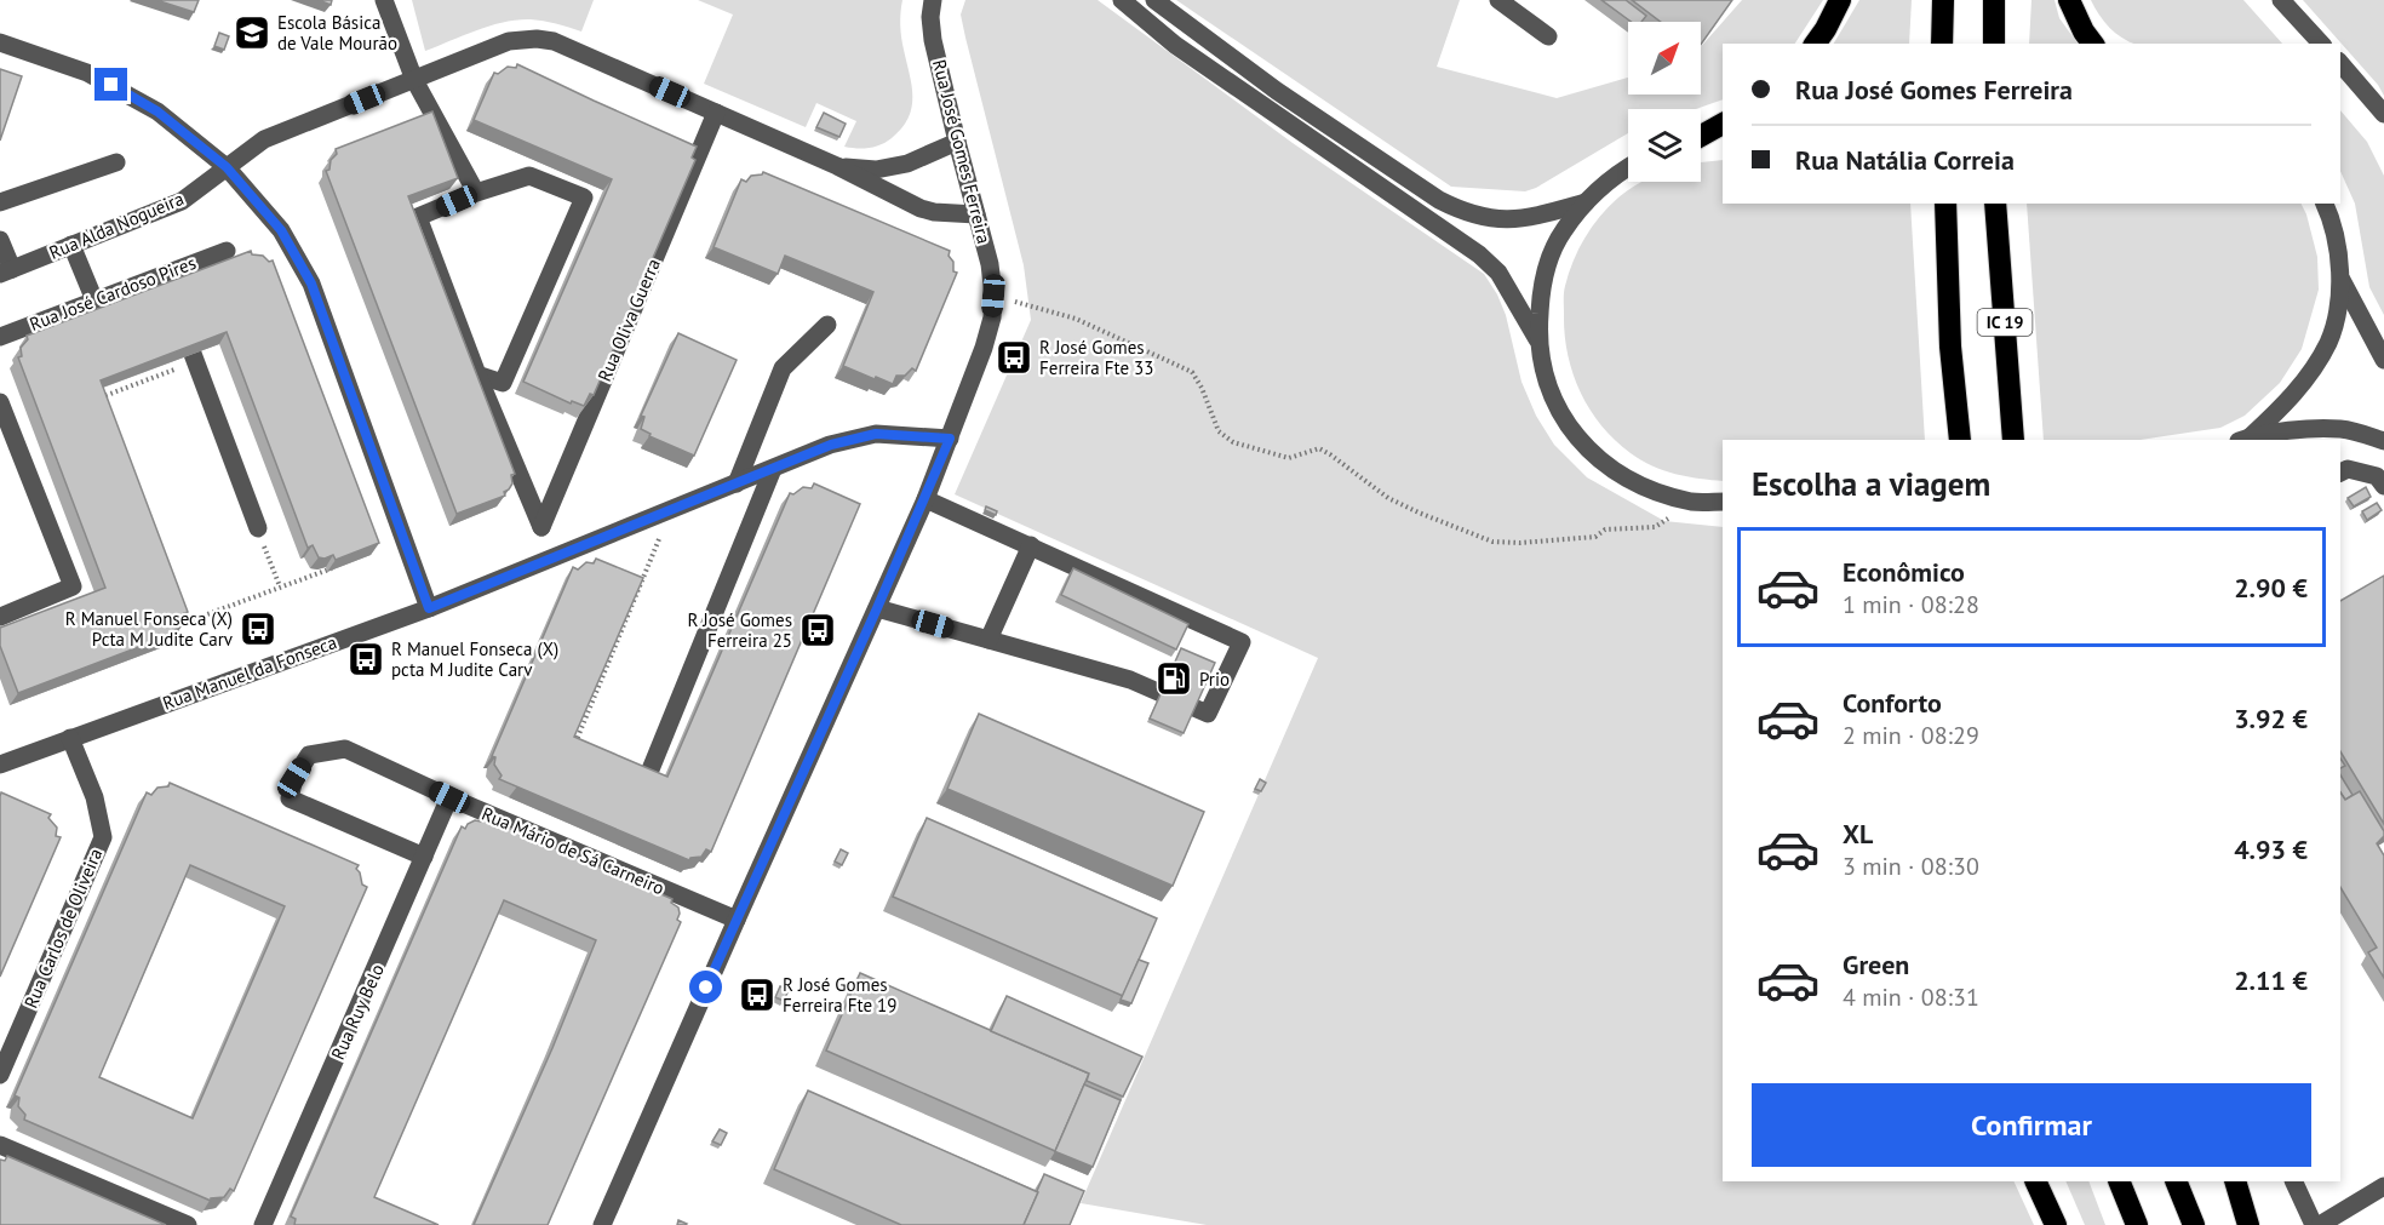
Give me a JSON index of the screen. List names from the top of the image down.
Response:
{
  "streets": {
    "highway": ["IC 19"],
    "street": [
      "Rua José Gomes Ferreira",
      "Rua Alda Nogueira",
      "Rua José Cardoso Pires",
      "Rua Oliva Guerra",
      "Rua Manuel da Fonseca",
      "Rua Mário de Sá Carneiro",
      "Rua Carlos de Oliveira",
      "Rua Ruy Belo"
    ]
  },
  "crossings": [
    ["Rua José Gomes Ferreira", "Rua Alda Nogueira"],
    ["Rua José Gomes Ferreira", "Rua Manuel da Fonseca"],
    ["Rua José Gomes Ferreira", "Rua Mário de Sá Carneiro"],
    ["Rua Alda Nogueira", "Rua Oliva Guerra"],
    ["Rua Manuel da Fonseca", "Rua Carlos de Oliveira"],
    ["Rua Mário de Sá Carneiro", "Rua Ruy Belo"]
  ],
  "places": {
    "school or university": ["Escola Básica de Vale Mourão"],
    "bus stop": [
      "R José Gomes Ferreira Fte 33",
      "R Manuel Fonseca (X) Pcta M Judite Carv",
      "R José Gomes Ferreira 25",
      "R Manuel Fonseca (X) pcta M Judite Carv",
      "R José Gomes Ferreira Fte 19"
    ],
    "fuel station": ["Prio"]
  },
  "north": "top right",
  "page": {
    "banner": ["Rua José Gomes Ferreira", "Rua Natália Correia"],
    "heading": "Escolha a viagem",
    "list": [
      {
        "name": "Econômico",
        "note": "1 min · 08:28",
        "value": "2.90 €"
      },
      {
        "name": "Conforto",
        "note": "2 min · 08:29",
        "value": "3.92 €"
      },
      {
        "name": "XL",
        "note": "3 min · 08:30",
        "value": "4.93 €"
      },
      {
        "name": "Green",
        "note": "4 min · 08:31",
        "value": "2.11 €"
      }
    ],
    "buttons": "Confirmar"
  }
}
